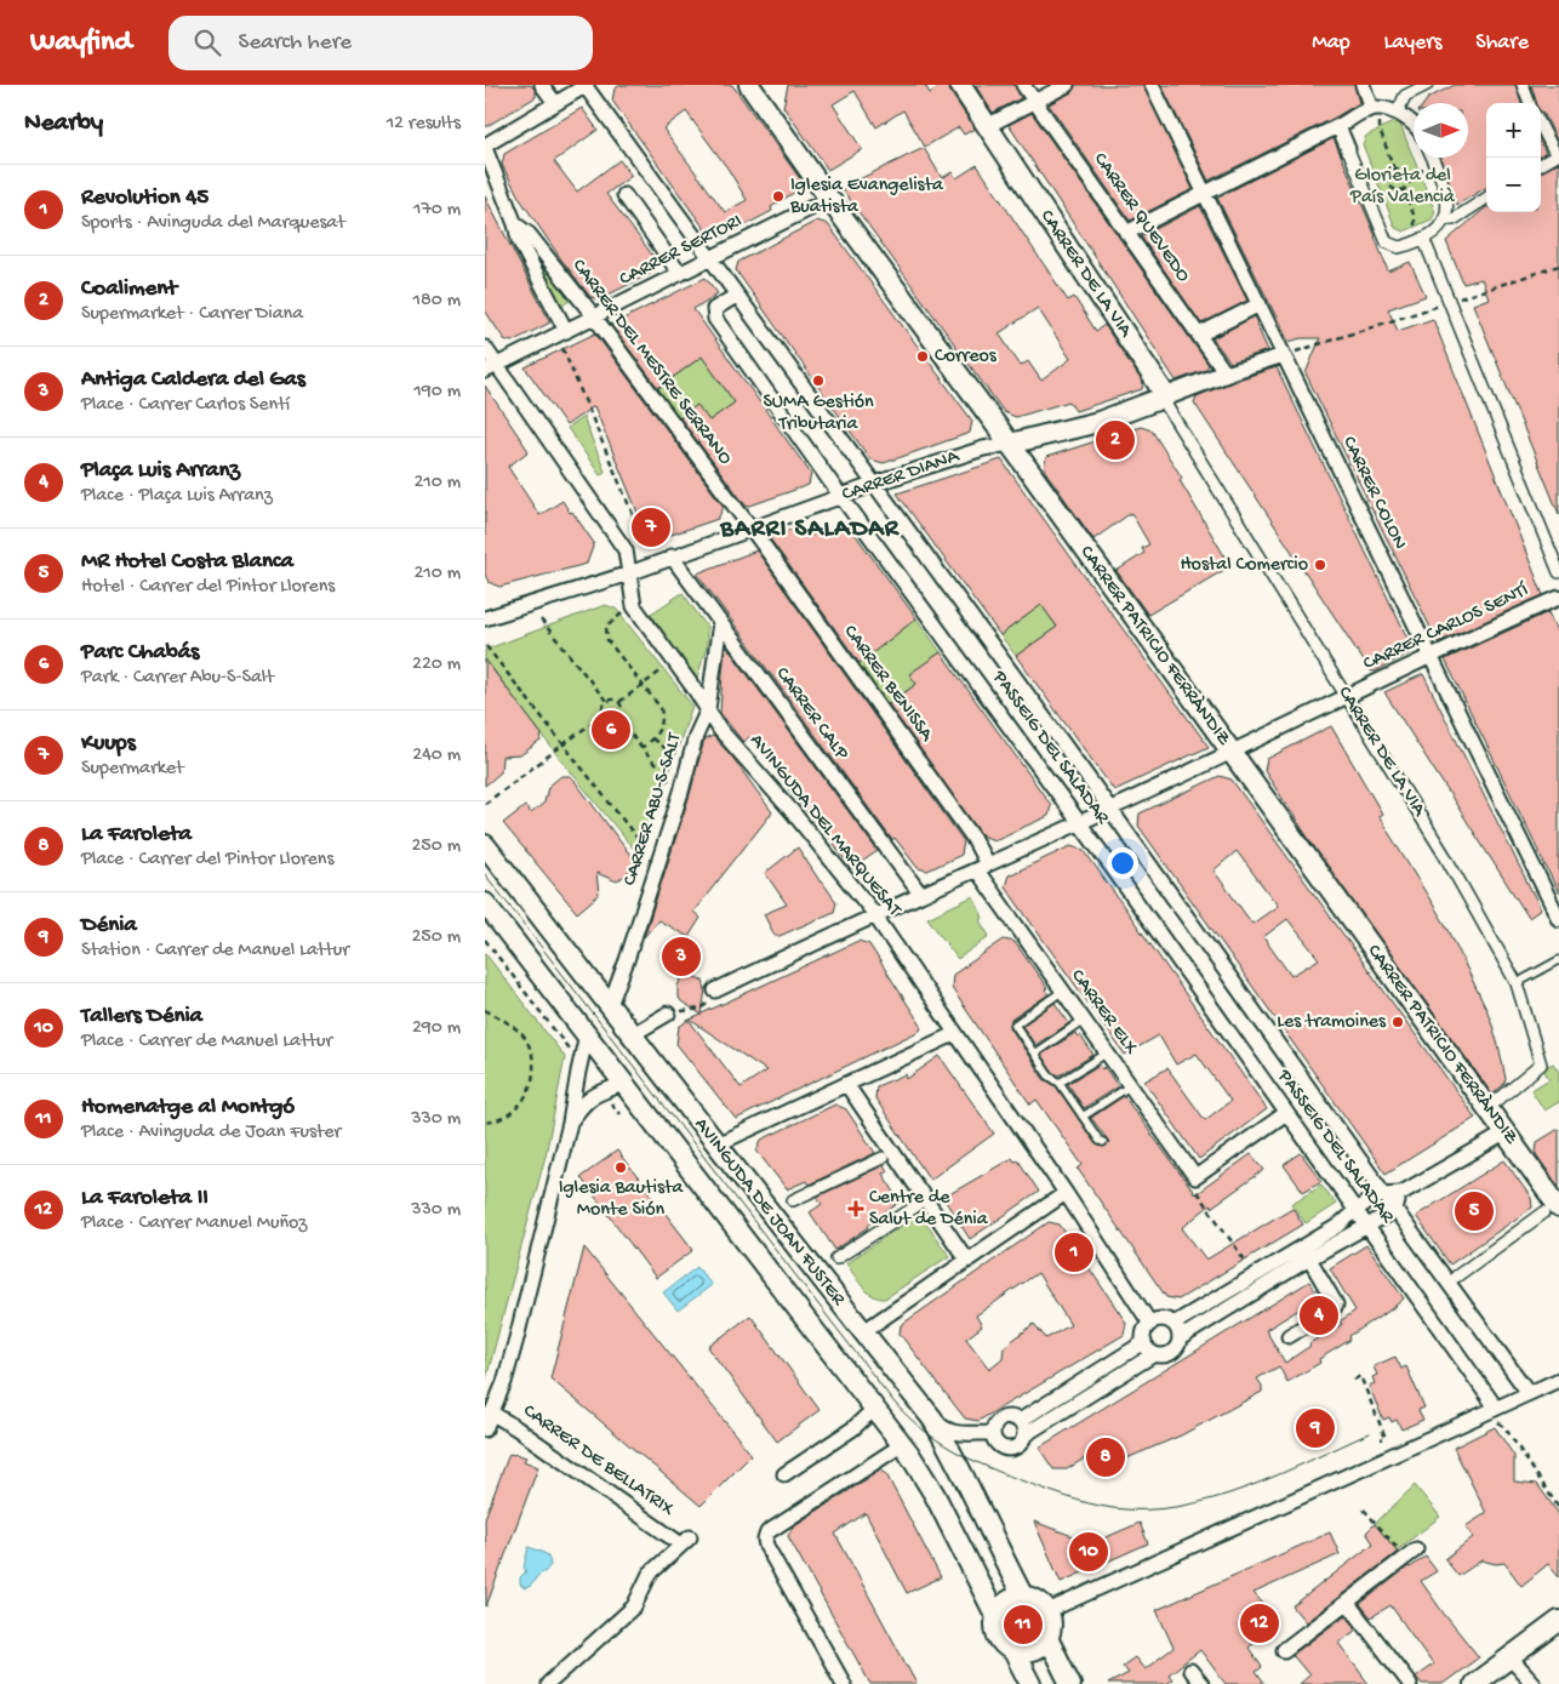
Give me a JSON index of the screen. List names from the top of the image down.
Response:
{
  "streets": {
    "main road": [
      "CARRER DE LA VIA",
      "CARRER DIANA",
      "CARRER PATRICIO FERRÀNDIZ",
      "AVINGUDA DE JOAN FUSTER"
    ],
    "street": [
      "CARRER QUEVEDO",
      "CARRER SERTORI",
      "CARRER DEL MESTRE SERRANO",
      "CARRER COLON",
      "CARRER CARLOS SENTÍ",
      "CARRER BENISSA",
      "CARRER CALP",
      "PASSEIG DEL SALADAR",
      "CARRER ABU-S-SALT",
      "AVINGUDA DEL MARQUESAT",
      "CARRER ELX",
      "CARRER DE BELLATRIX"
    ]
  },
  "crossings": [
    ["CARRER QUEVEDO", "CARRER DIANA"],
    ["CARRER SERTORI", "CARRER DEL MESTRE SERRANO"],
    ["CARRER SERTORI", "CARRER PATRICIO FERRÀNDIZ"],
    ["CARRER SERTORI", "PASSEIG DEL SALADAR"],
    ["CARRER SERTORI", "AVINGUDA DEL MARQUESAT"],
    ["CARRER DE LA VIA", "CARRER DIANA"],
    ["CARRER DE LA VIA", "CARRER CARLOS SENTÍ"],
    ["CARRER DEL MESTRE SERRANO", "CARRER DIANA"],
    ["CARRER DEL MESTRE SERRANO", "CARRER BENISSA"],
    ["CARRER DIANA", "CARRER COLON"],
    ["CARRER DIANA", "CARRER PATRICIO FERRÀNDIZ"],
    ["CARRER DIANA", "CARRER BENISSA"],
    ["CARRER DIANA", "CARRER CALP"],
    ["CARRER DIANA", "PASSEIG DEL SALADAR"],
    ["CARRER DIANA", "AVINGUDA DEL MARQUESAT"],
    ["CARRER COLON", "CARRER CARLOS SENTÍ"],
    ["CARRER CARLOS SENTÍ", "CARRER PATRICIO FERRÀNDIZ"],
    ["CARRER CARLOS SENTÍ", "CARRER BENISSA"],
    ["CARRER CARLOS SENTÍ", "CARRER CALP"],
    ["CARRER CARLOS SENTÍ", "PASSEIG DEL SALADAR"],
    ["CARRER CARLOS SENTÍ", "AVINGUDA DEL MARQUESAT"],
    ["CARRER CARLOS SENTÍ", "CARRER ELX"],
    ["CARRER BENISSA", "CARRER ELX"],
    ["CARRER CALP", "CARRER ABU-S-SALT"],
    ["CARRER ABU-S-SALT", "AVINGUDA DEL MARQUESAT"],
    ["CARRER ABU-S-SALT", "AVINGUDA DE JOAN FUSTER"]
  ],
  "districts": ["BARRI SALADAR"],
  "parks": ["Glorieta del País Valencià"],
  "places": {
    "other": [
      "Iglesia Evangelista Buatista",
      "Correos",
      "SUMA Gestión Tributaria",
      "Hostal Comercio",
      "Les tramoines",
      "Iglesia Bautista Monte Sión"
    ],
    "health": ["Centre de Salut de Dénia"]
  },
  "north": "right",
  "page": {
    "header": "Wayfind",
    "search": "Search here",
    "nav": ["Map", "Layers", "Share"],
    "heading": ["Nearby", "12 results"],
    "map_buttons": ["+", "−"],
    "list": [
      {
        "mark": "1",
        "name": "Revolution 45",
        "note": "Sports · Avinguda del Marquesat",
        "value": "170 m"
      },
      {
        "mark": "2",
        "name": "Coaliment",
        "note": "Supermarket · Carrer Diana",
        "value": "180 m"
      },
      {
        "mark": "3",
        "name": "Antiga Caldera del Gas",
        "note": "Place · Carrer Carlos Sentí",
        "value": "190 m"
      },
      {
        "mark": "4",
        "name": "Plaça Luis Arranz",
        "note": "Place · Plaça Luis Arranz",
        "value": "210 m"
      },
      {
        "mark": "5",
        "name": "MR Hotel Costa Blanca",
        "note": "Hotel · Carrer del Pintor Llorens",
        "value": "210 m"
      },
      {
        "mark": "6",
        "name": "Parc Chabás",
        "note": "Park · Carrer Abu-S-Salt",
        "value": "220 m"
      },
      {
        "mark": "7",
        "name": "Kuups",
        "note": "Supermarket",
        "value": "240 m"
      },
      {
        "mark": "8",
        "name": "La Faroleta",
        "note": "Place · Carrer del Pintor Llorens",
        "value": "250 m"
      },
      {
        "mark": "9",
        "name": "Dénia",
        "note": "Station · Carrer de Manuel Lattur",
        "value": "250 m"
      },
      {
        "mark": "10",
        "name": "Tallers Dénia",
        "note": "Place · Carrer de Manuel Lattur",
        "value": "290 m"
      },
      {
        "mark": "11",
        "name": "Homenatge al Montgó",
        "note": "Place · Avinguda de Joan Fuster",
        "value": "330 m"
      },
      {
        "mark": "12",
        "name": "La Faroleta II",
        "note": "Place · Carrer Manuel Muñoz",
        "value": "330 m"
      }
    ],
    "pins": [
      "2",
      "7",
      "6",
      "3",
      "5",
      "1",
      "4",
      "9",
      "8",
      "10",
      "12",
      "11"
    ]
  }
}
